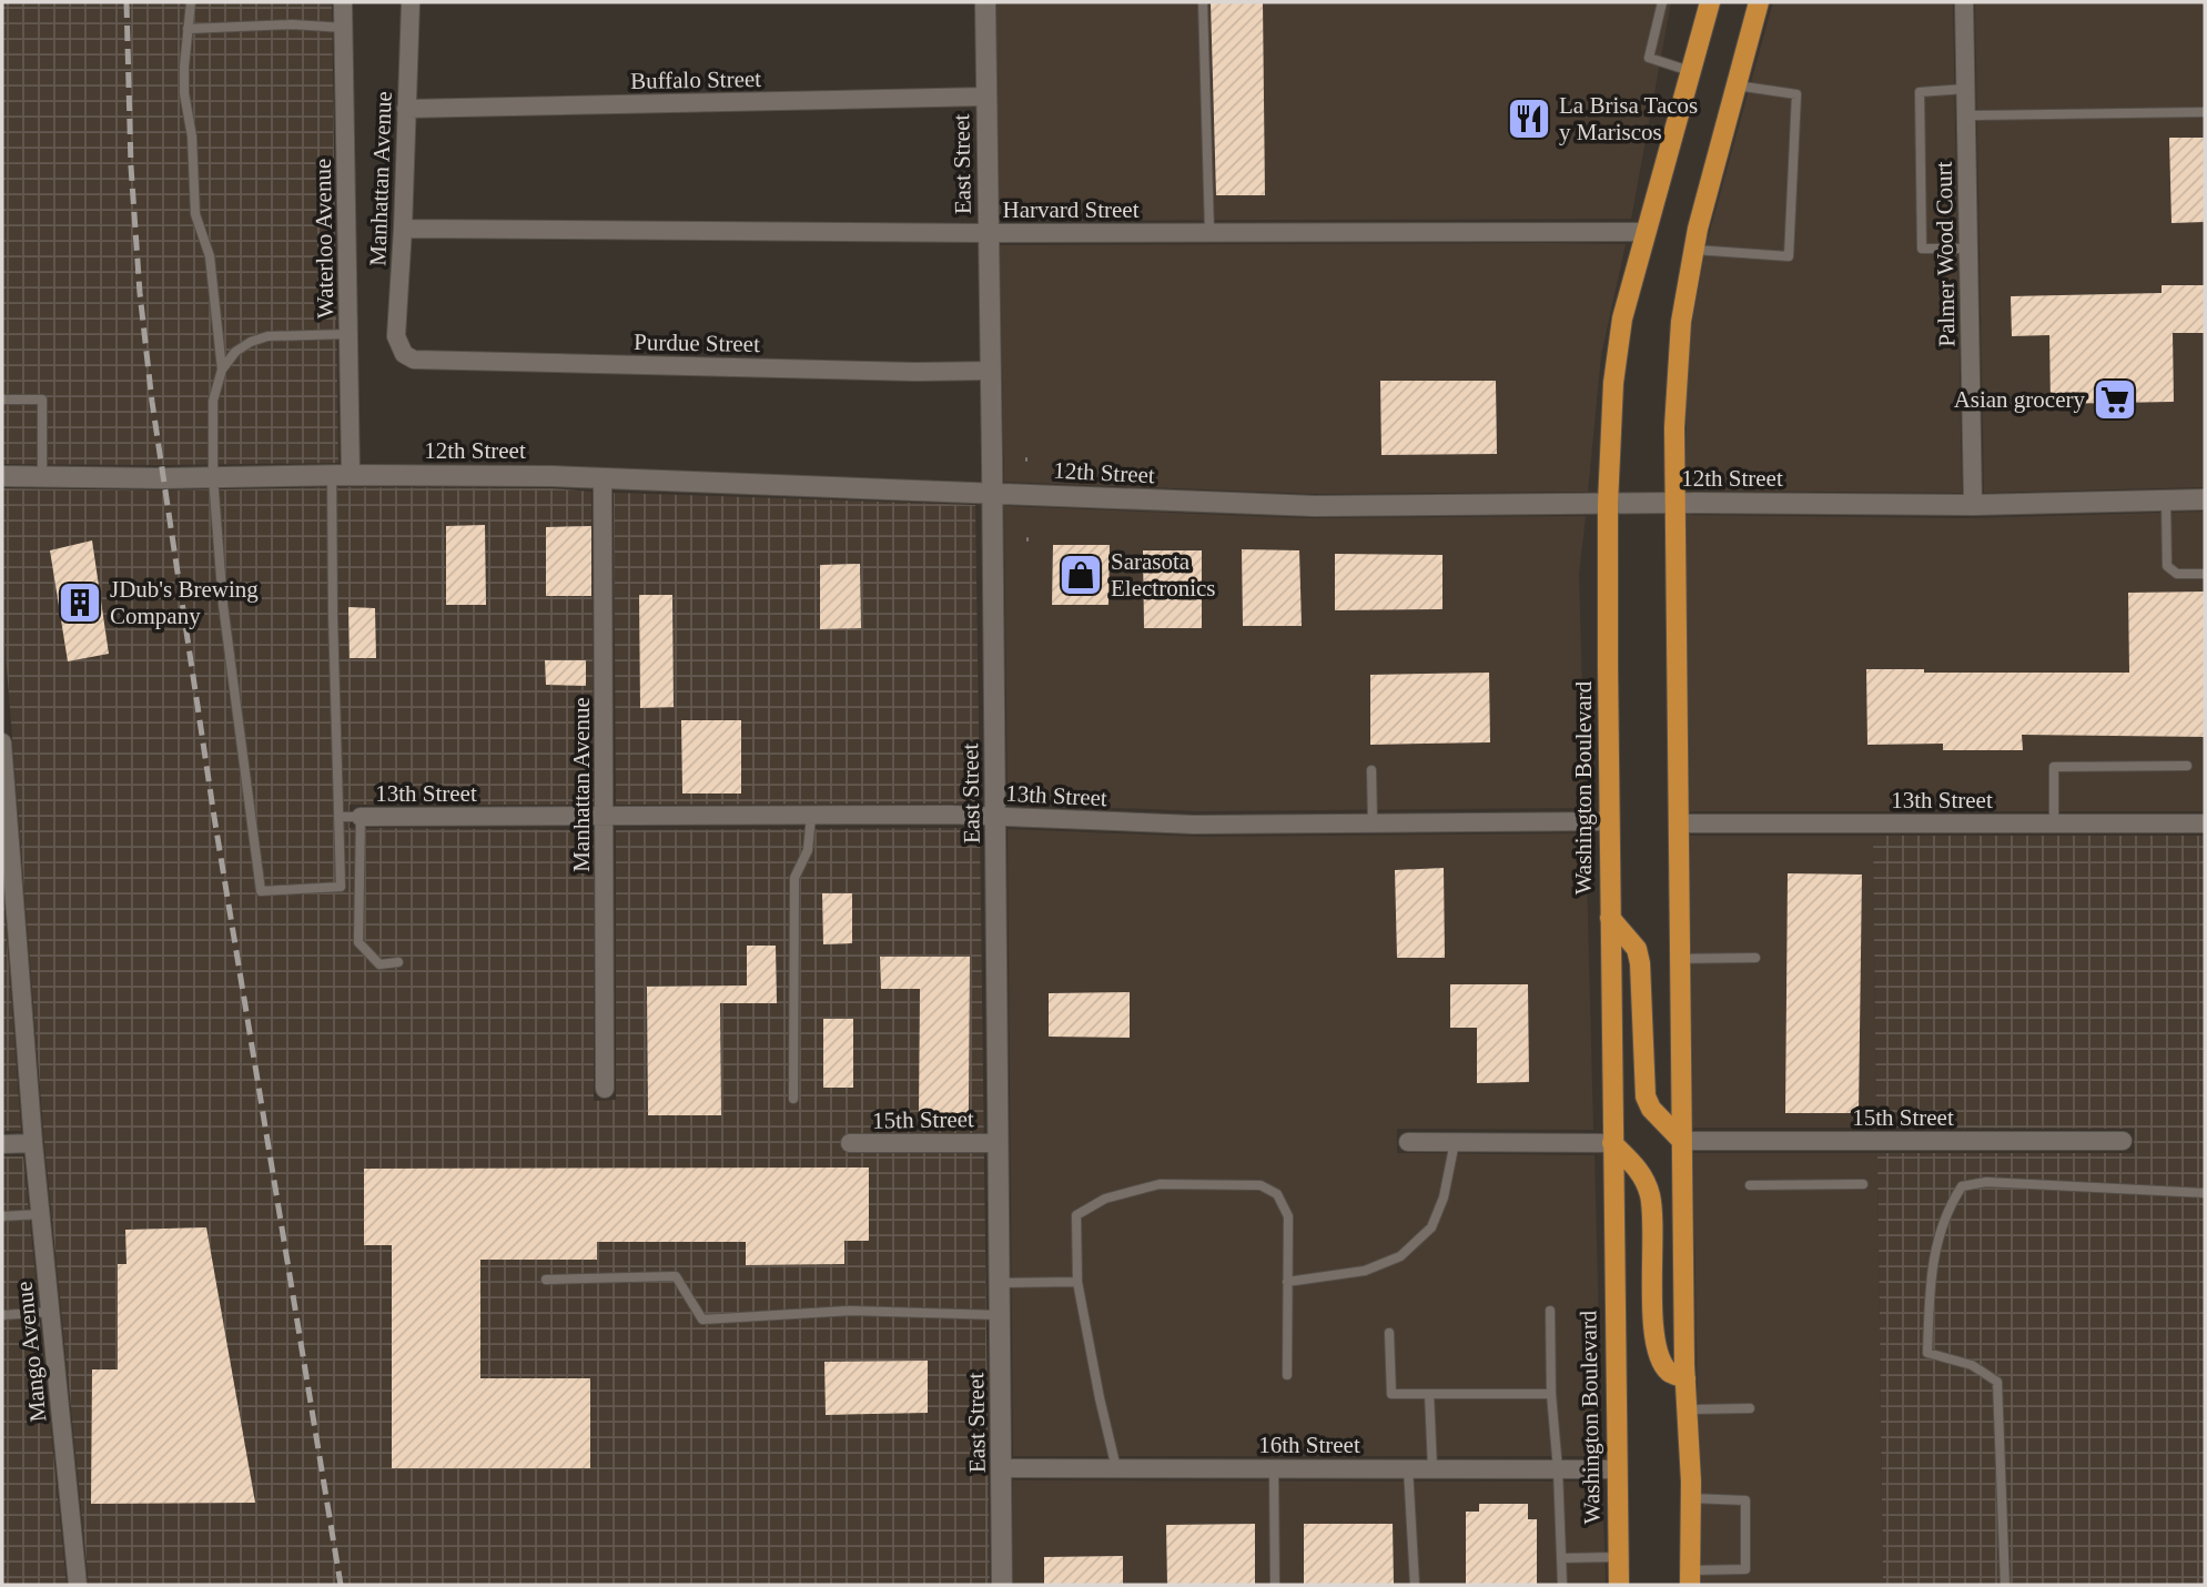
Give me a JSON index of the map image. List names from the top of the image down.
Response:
{
  "streets": {
    "main road": ["Washington Boulevard"],
    "street": [
      "Buffalo Street",
      "East Street",
      "Manhattan Avenue",
      "Harvard Street",
      "Waterloo Avenue",
      "Palmer Wood Court",
      "Purdue Street",
      "12th Street",
      "13th Street",
      "15th Street",
      "Mango Avenue",
      "16th Street"
    ]
  },
  "crossings": [
    ["Buffalo Street", "East Street"],
    ["Buffalo Street", "Manhattan Avenue"],
    ["East Street", "Harvard Street"],
    ["East Street", "Purdue Street"],
    ["East Street", "12th Street"],
    ["East Street", "13th Street"],
    ["East Street", "15th Street"],
    ["East Street", "16th Street"],
    ["Manhattan Avenue", "Harvard Street"],
    ["Manhattan Avenue", "Purdue Street"],
    ["Manhattan Avenue", "12th Street"],
    ["Manhattan Avenue", "13th Street"],
    ["Harvard Street", "Washington Boulevard"],
    ["Waterloo Avenue", "12th Street"],
    ["Palmer Wood Court", "12th Street"],
    ["12th Street", "Washington Boulevard"],
    ["Washington Boulevard", "13th Street"],
    ["Washington Boulevard", "16th Street"]
  ],
  "places": {
    "restaurant": ["La Brisa Tacos y Mariscos"],
    "supermarket": ["Asian grocery"],
    "shop": ["Sarasota Electronics"],
    "building": ["JDub's Brewing Company"]
  }
}
